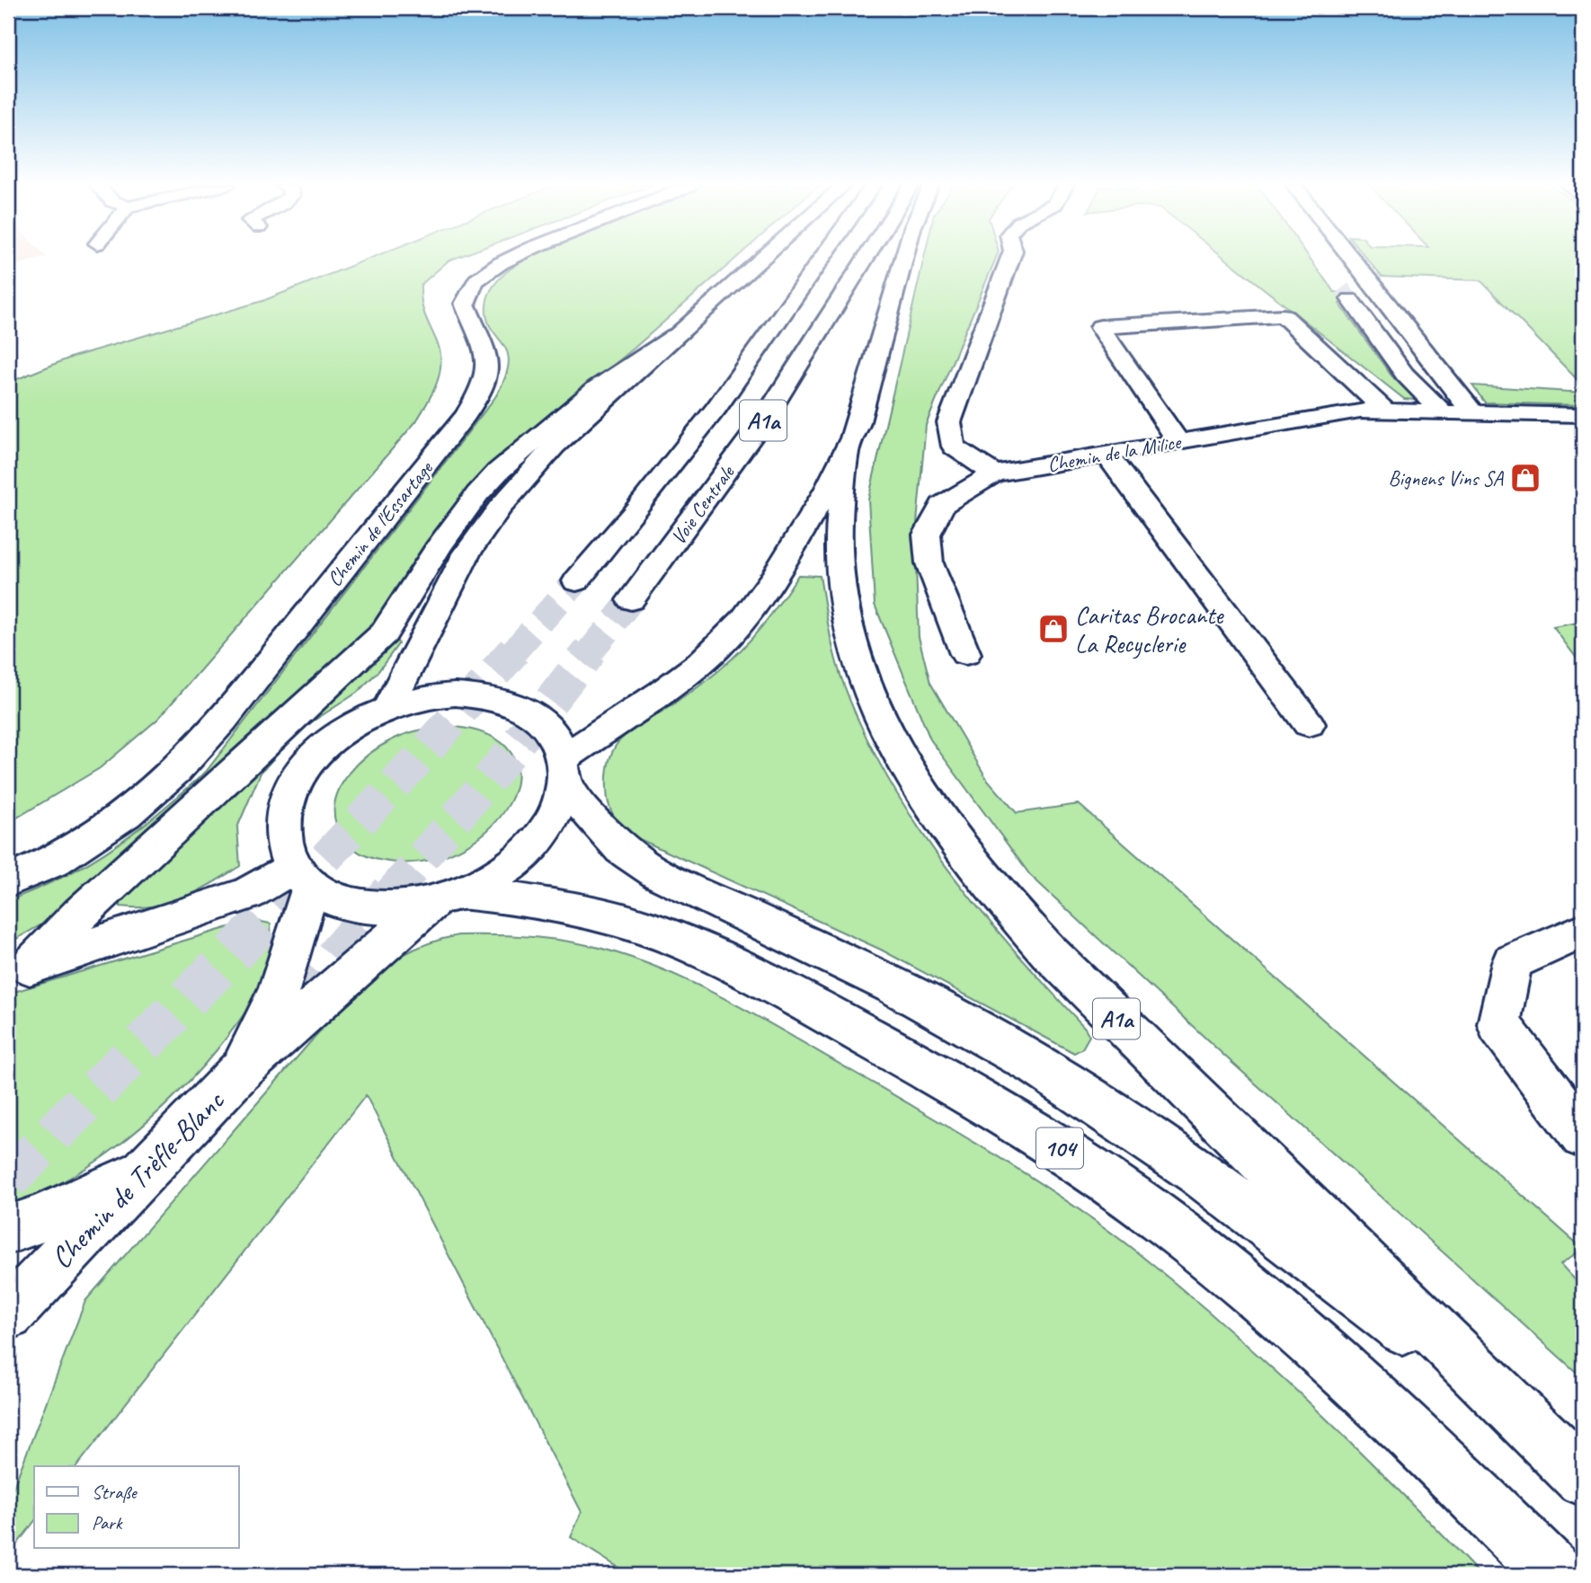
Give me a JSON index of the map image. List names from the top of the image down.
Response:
{
  "streets": {
    "main road": [
      "A1a",
      "Chemin de la Milice",
      "Voie Centrale",
      "Chemin de l'Essartage",
      "104",
      "Chemin de Trèfle-Blanc"
    ]
  },
  "crossings": [
    ["A1a", "104"],
    ["104", "Chemin de Trèfle-Blanc"]
  ],
  "places": {
    "shop": ["Bignens Vins SA", "Caritas Brocante La Recyclerie"]
  },
  "legend": ["Straße", "Park"]
}
